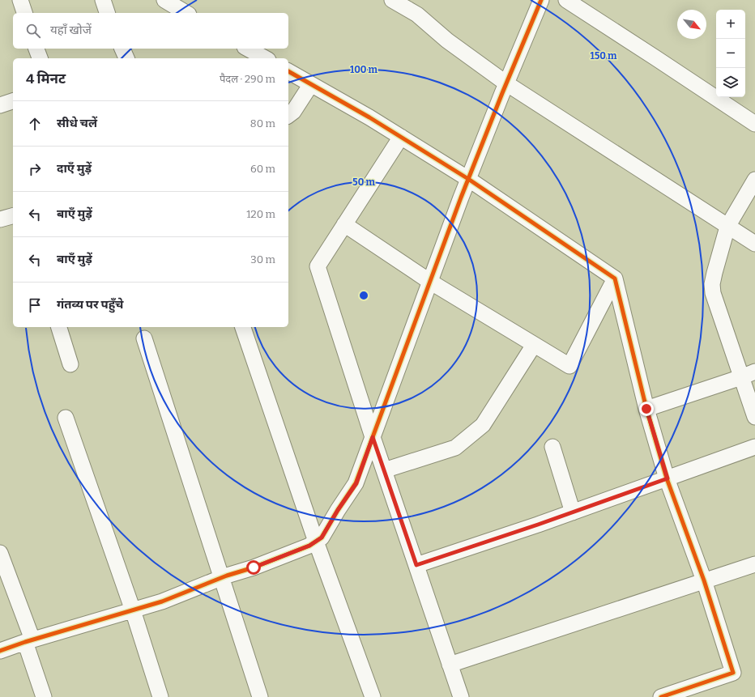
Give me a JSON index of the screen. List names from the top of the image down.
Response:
{
  "north": "bottom right",
  "page": {
    "map_buttons": ["+", "−"],
    "search": "यहाँ खोजें",
    "heading": ["4 मिनट", "पैदल · 290 m"],
    "list": [
      ["सीधे चलें", "80 m"],
      ["दाएँ मुड़ें", "60 m"],
      ["बाएँ मुड़ें", "120 m"],
      ["बाएँ मुड़ें", "30 m"],
      "गंतव्य पर पहुँचे"
    ]
  },
  "rings": ["150 m", "100 m", "50 m"]
}
